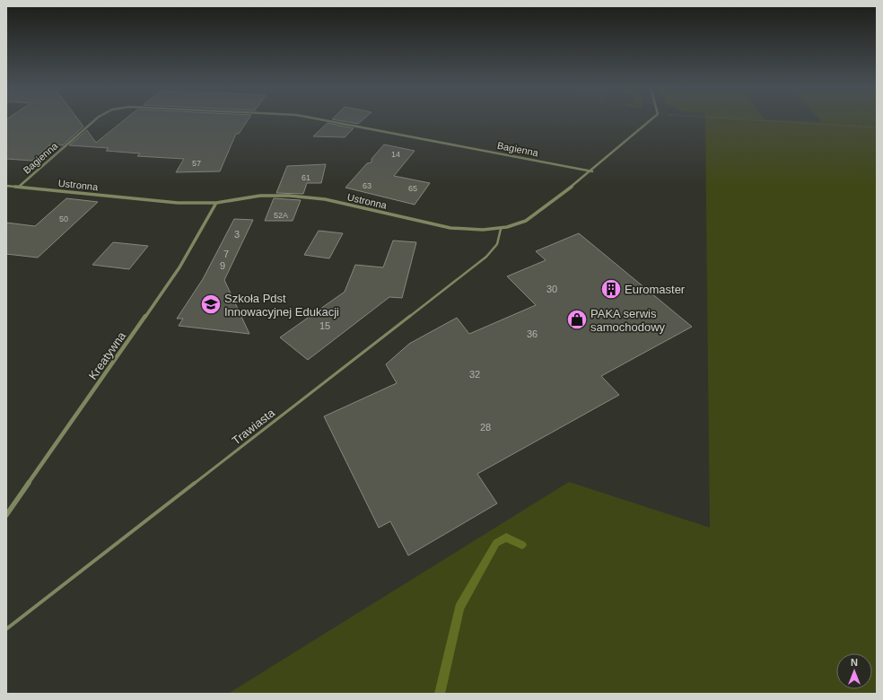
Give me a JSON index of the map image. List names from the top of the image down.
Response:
{
  "streets": {
    "street": ["Bagienna", "Ustronna", "Kreatywna"],
    "lane": ["Trawiasta"]
  },
  "crossings": [
    ["Bagienna", "Ustronna"],
    ["Ustronna", "Kreatywna"],
    ["Ustronna", "Trawiasta"]
  ],
  "places": {
    "building": ["Euromaster"],
    "school or university": ["Szkoła Pdst Innowacyjnej Edukacji"],
    "shop": ["PAKA serwis samochodowy"]
  },
  "house_numbers": [
    "14",
    "57",
    "61",
    "63",
    "65",
    "52A",
    "50",
    "3",
    "7",
    "9",
    "30",
    "15",
    "36",
    "32",
    "28"
  ],
  "north": "top"
}
